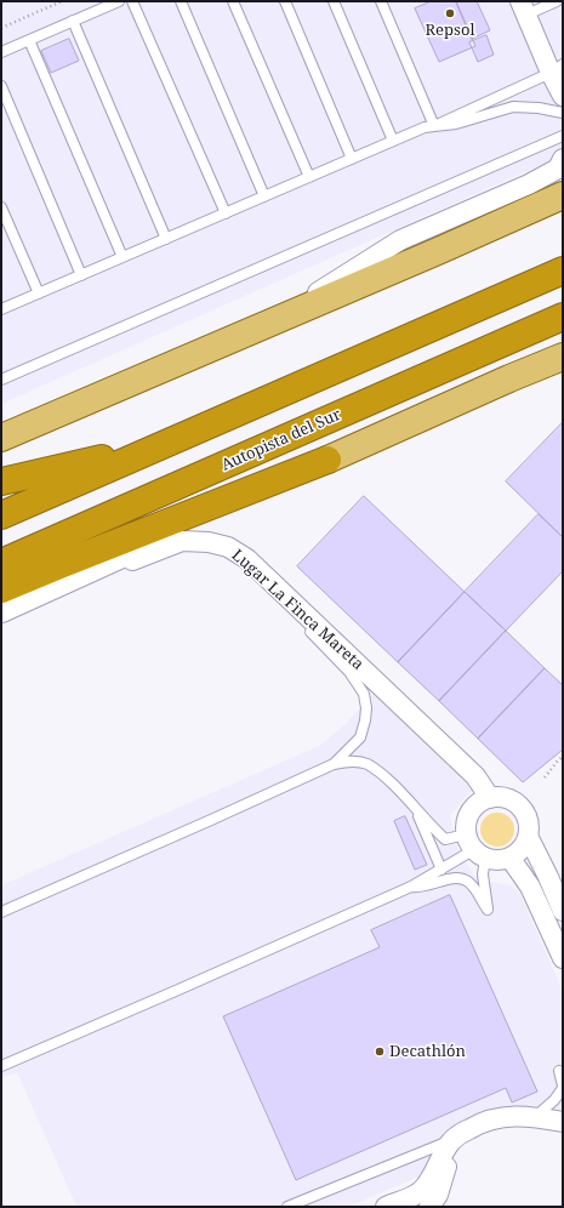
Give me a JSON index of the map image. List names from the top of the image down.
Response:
{
  "streets": {
    "highway": ["Autopista del Sur"],
    "street": ["Lugar La Finca Mareta"]
  },
  "places": ["Repsol", "Decathlón"]
}
